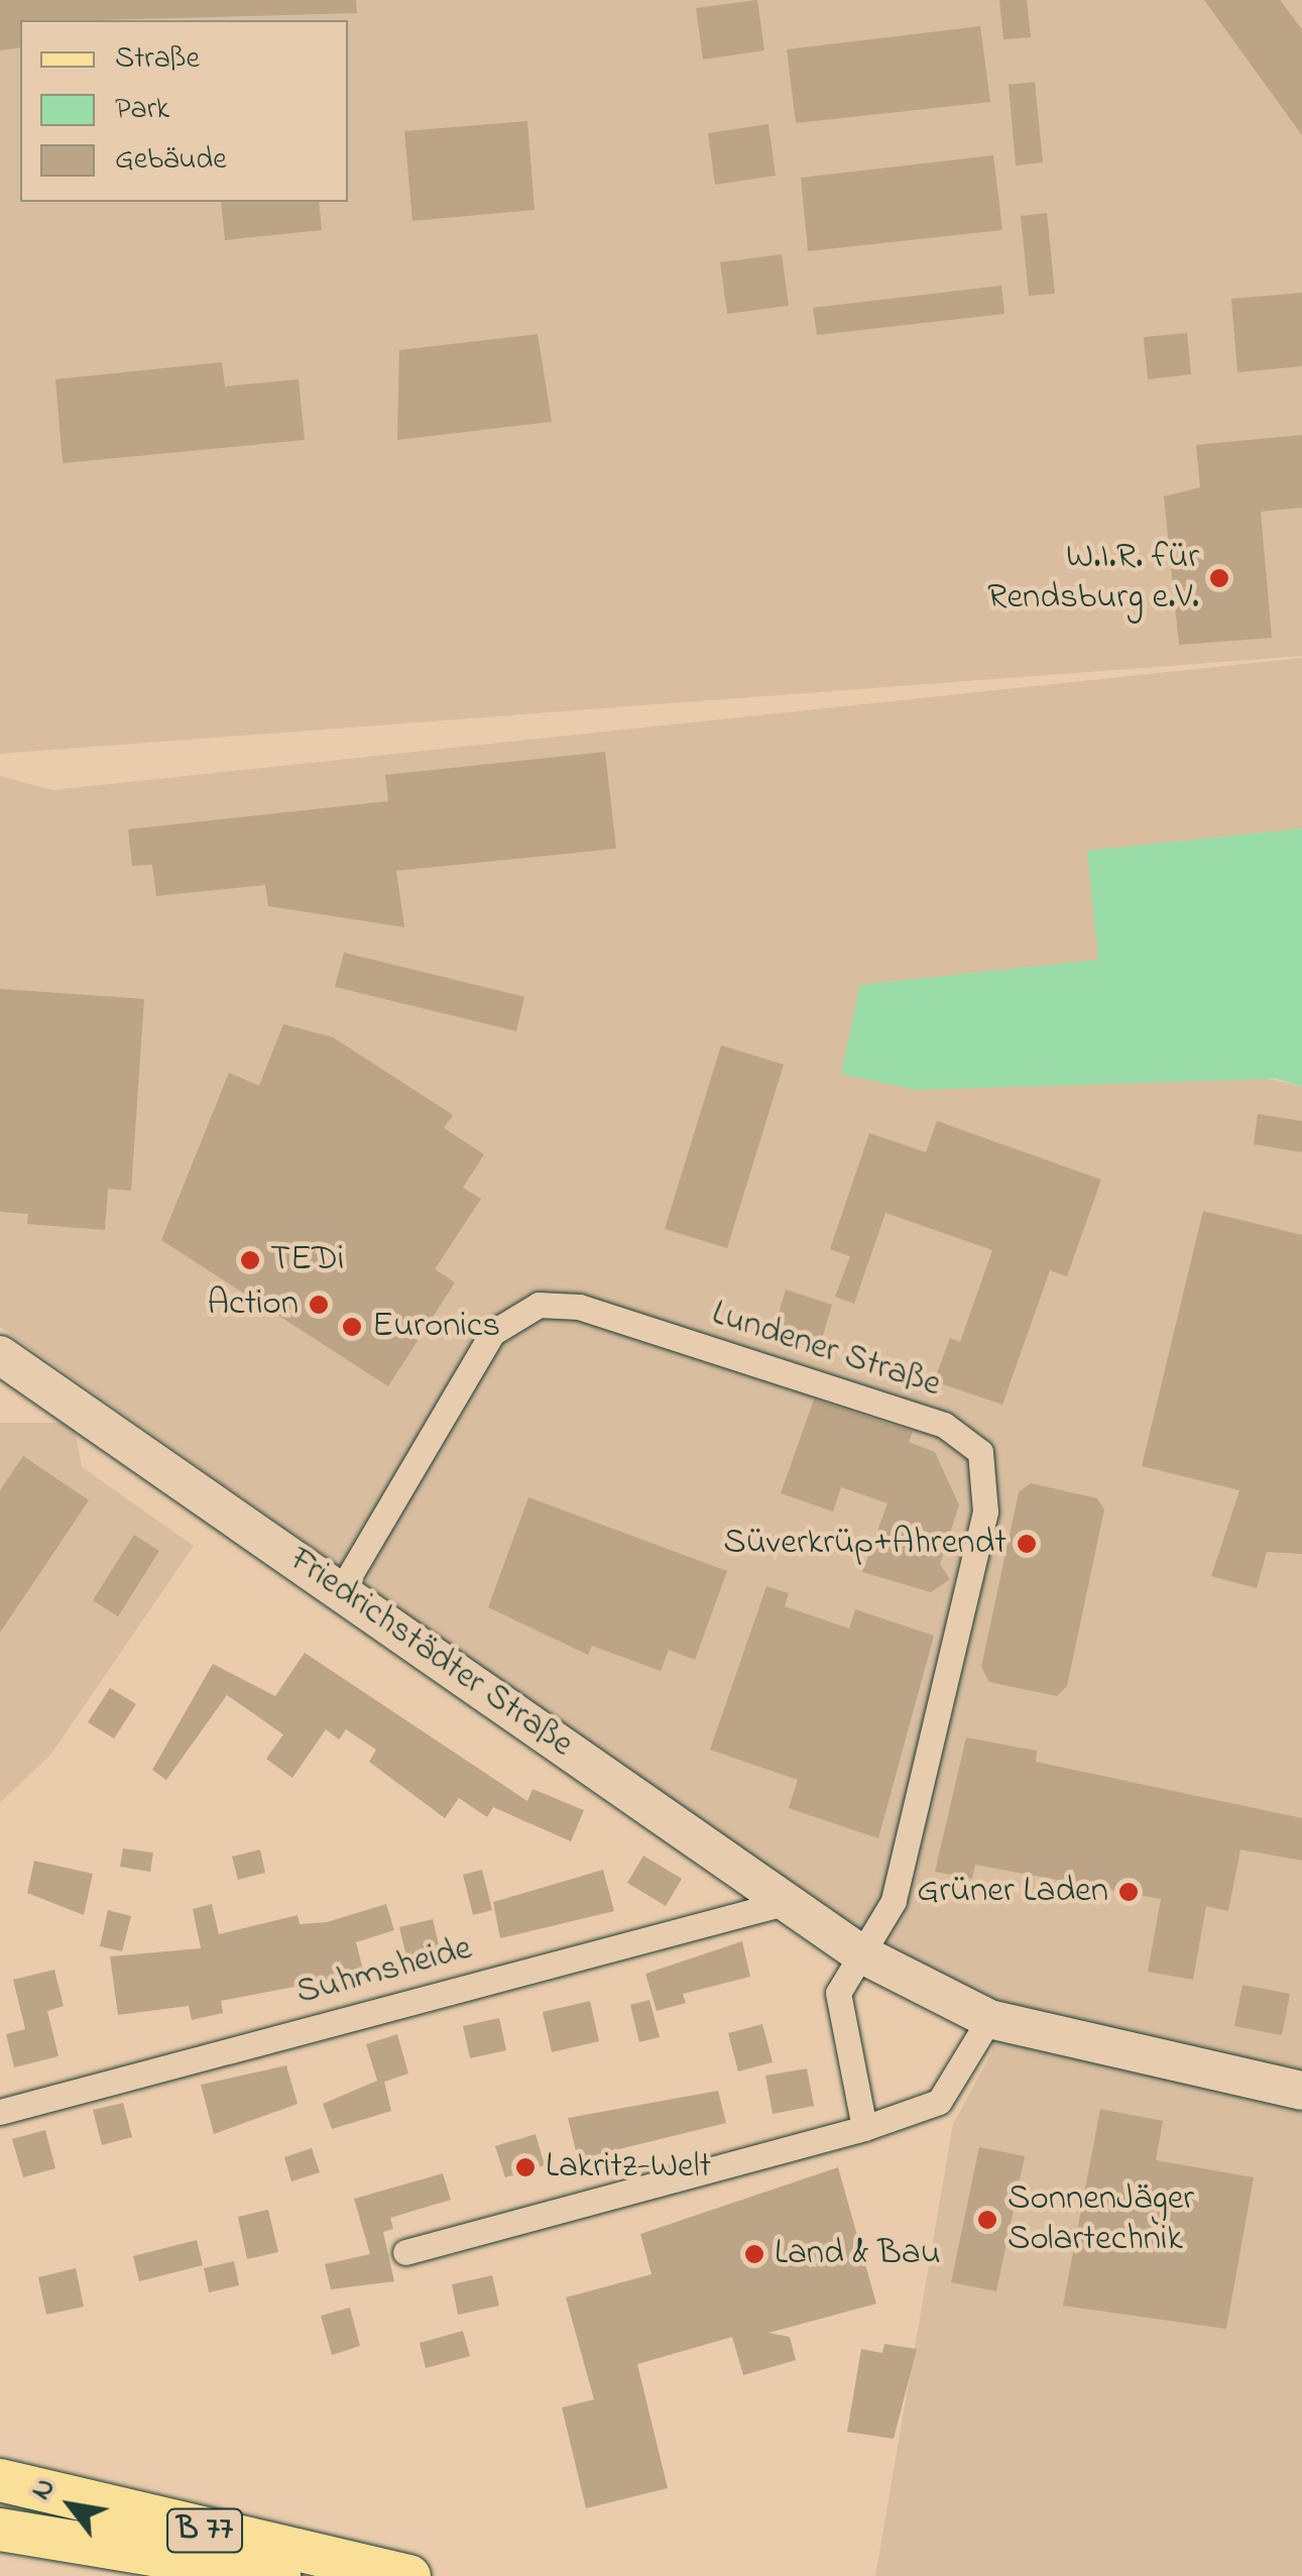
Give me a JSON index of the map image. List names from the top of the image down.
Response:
{
  "streets": {
    "main road": ["B 77"],
    "street": ["Lundener Straße", "Friedrichstädter Straße", "Suhmsheide"]
  },
  "crossings": [
    ["Lundener Straße", "Friedrichstädter Straße"],
    ["Friedrichstädter Straße", "Suhmsheide"]
  ],
  "places": [
    "W.I.R. für Rendsburg e.V.",
    "TEDi",
    "Action",
    "Euronics",
    "Süverkrüp+Ahrendt",
    "Grüner Laden",
    "Lakritz-Welt",
    "SonnenJäger Solartechnik",
    "Land & Bau"
  ],
  "legend": ["Straße", "Park", "Gebäude"],
  "north": "top left"
}
